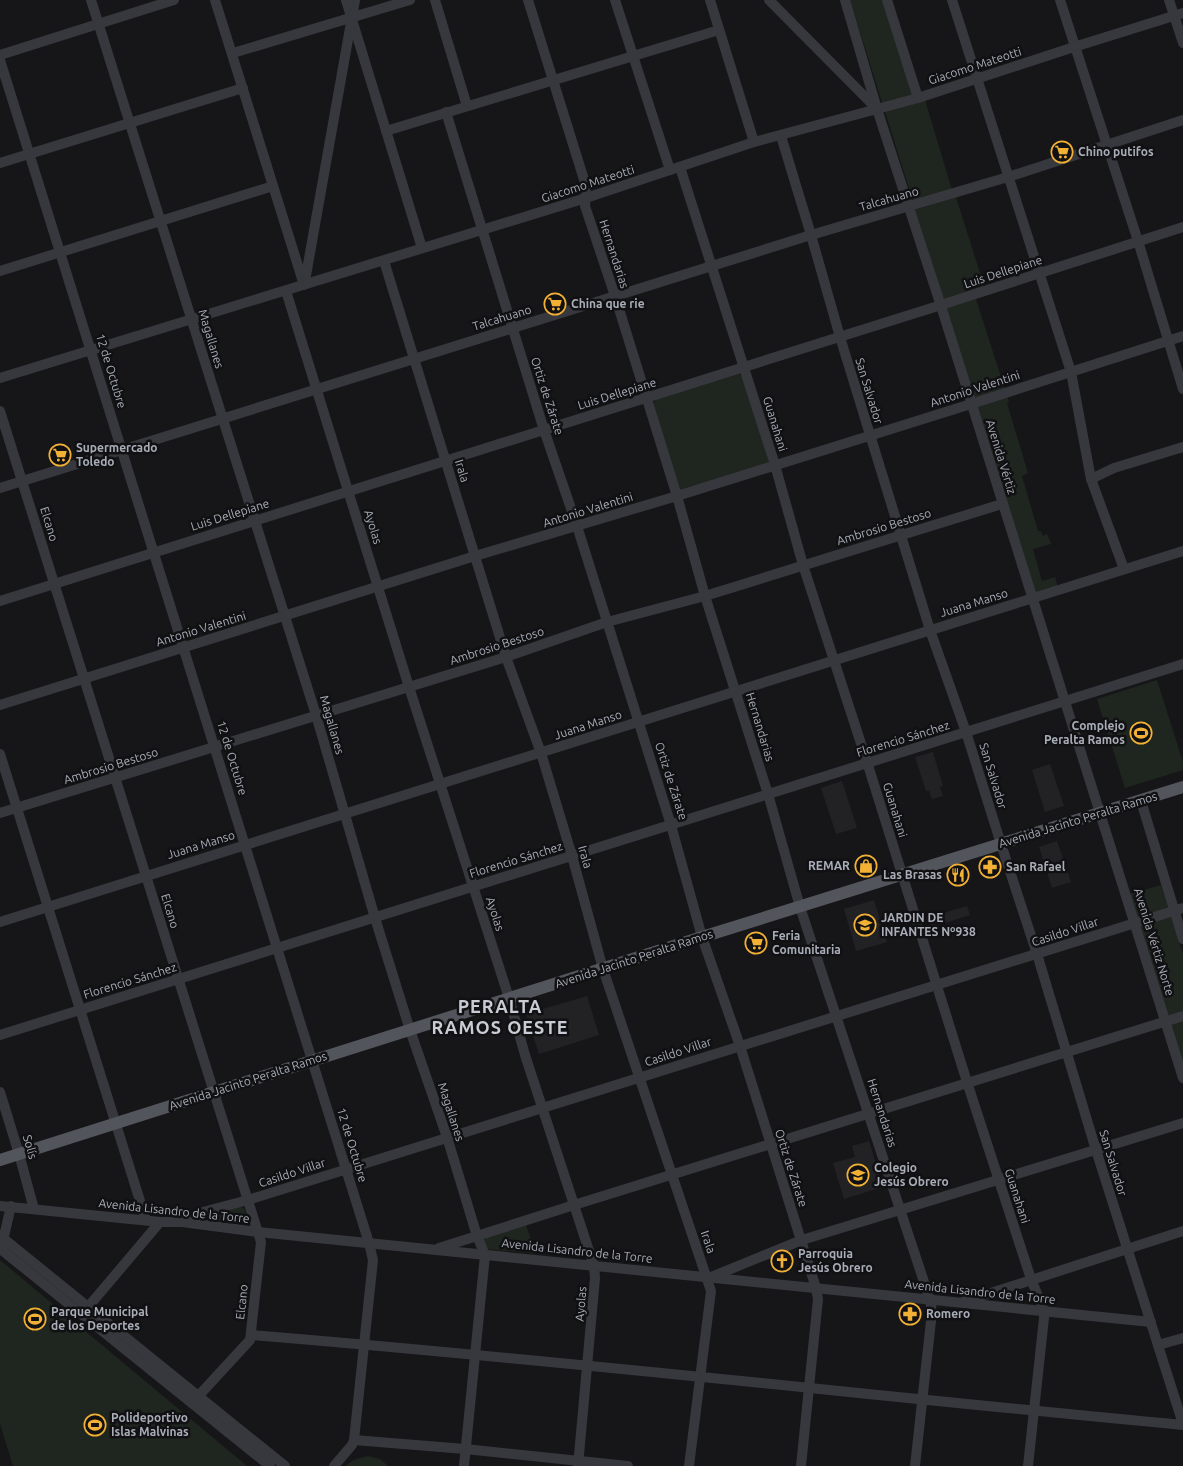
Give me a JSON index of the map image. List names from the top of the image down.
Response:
{
  "streets": {
    "main road": ["Avenida Jacinto Peralta Ramos"],
    "street": [
      "Giacomo Mateotti",
      "Talcahuano",
      "Hernandarias",
      "Luis Dellepiane",
      "Magallanes",
      "12 de Octubre",
      "Antonio Valentini",
      "San Salvador",
      "Ortiz de Zárate",
      "Guanahani",
      "Avenida Vértiz",
      "Irala",
      "Elcano",
      "Ayolas",
      "Ambrosio Bestoso",
      "Juana Manso",
      "Florencio Sánchez",
      "Casildo Villar",
      "Avenida Vértiz Norte",
      "Solís",
      "Avenida Lisandro de la Torre"
    ]
  },
  "crossings": [
    ["Giacomo Mateotti", "Hernandarias"],
    ["Giacomo Mateotti", "Magallanes"],
    ["Giacomo Mateotti", "12 de Octubre"],
    ["Giacomo Mateotti", "San Salvador"],
    ["Giacomo Mateotti", "Ortiz de Zárate"],
    ["Giacomo Mateotti", "Guanahani"],
    ["Giacomo Mateotti", "Avenida Vértiz"],
    ["Giacomo Mateotti", "Irala"],
    ["Giacomo Mateotti", "Ayolas"],
    ["Talcahuano", "Hernandarias"],
    ["Talcahuano", "Magallanes"],
    ["Talcahuano", "12 de Octubre"],
    ["Talcahuano", "San Salvador"],
    ["Talcahuano", "Ortiz de Zárate"],
    ["Talcahuano", "Guanahani"],
    ["Talcahuano", "Avenida Vértiz"],
    ["Talcahuano", "Irala"],
    ["Talcahuano", "Elcano"],
    ["Talcahuano", "Ayolas"],
    ["Hernandarias", "Luis Dellepiane"],
    ["Hernandarias", "Antonio Valentini"],
    ["Hernandarias", "Ambrosio Bestoso"],
    ["Hernandarias", "Juana Manso"],
    ["Hernandarias", "Florencio Sánchez"],
    ["Hernandarias", "Avenida Jacinto Peralta Ramos"],
    ["Hernandarias", "Casildo Villar"],
    ["Hernandarias", "Avenida Lisandro de la Torre"],
    ["Luis Dellepiane", "Magallanes"],
    ["Luis Dellepiane", "12 de Octubre"],
    ["Luis Dellepiane", "San Salvador"],
    ["Luis Dellepiane", "Ortiz de Zárate"],
    ["Luis Dellepiane", "Guanahani"],
    ["Luis Dellepiane", "Avenida Vértiz"],
    ["Luis Dellepiane", "Irala"],
    ["Luis Dellepiane", "Elcano"],
    ["Luis Dellepiane", "Ayolas"],
    ["Magallanes", "Antonio Valentini"],
    ["Magallanes", "Ambrosio Bestoso"],
    ["Magallanes", "Juana Manso"],
    ["Magallanes", "Florencio Sánchez"],
    ["Magallanes", "Avenida Jacinto Peralta Ramos"],
    ["Magallanes", "Casildo Villar"],
    ["Magallanes", "Avenida Lisandro de la Torre"],
    ["12 de Octubre", "Antonio Valentini"],
    ["12 de Octubre", "Ambrosio Bestoso"],
    ["12 de Octubre", "Juana Manso"],
    ["12 de Octubre", "Florencio Sánchez"],
    ["12 de Octubre", "Avenida Jacinto Peralta Ramos"],
    ["12 de Octubre", "Casildo Villar"],
    ["12 de Octubre", "Avenida Lisandro de la Torre"],
    ["Antonio Valentini", "San Salvador"],
    ["Antonio Valentini", "Ortiz de Zárate"],
    ["Antonio Valentini", "Guanahani"],
    ["Antonio Valentini", "Avenida Vértiz"],
    ["Antonio Valentini", "Irala"],
    ["Antonio Valentini", "Elcano"],
    ["Antonio Valentini", "Ayolas"],
    ["San Salvador", "Ambrosio Bestoso"],
    ["San Salvador", "Juana Manso"],
    ["San Salvador", "Florencio Sánchez"],
    ["San Salvador", "Avenida Jacinto Peralta Ramos"],
    ["San Salvador", "Casildo Villar"],
    ["San Salvador", "Avenida Lisandro de la Torre"],
    ["Ortiz de Zárate", "Ambrosio Bestoso"],
    ["Ortiz de Zárate", "Juana Manso"],
    ["Ortiz de Zárate", "Florencio Sánchez"],
    ["Ortiz de Zárate", "Avenida Jacinto Peralta Ramos"],
    ["Ortiz de Zárate", "Casildo Villar"],
    ["Ortiz de Zárate", "Avenida Lisandro de la Torre"],
    ["Guanahani", "Ambrosio Bestoso"],
    ["Guanahani", "Juana Manso"],
    ["Guanahani", "Florencio Sánchez"],
    ["Guanahani", "Avenida Jacinto Peralta Ramos"],
    ["Guanahani", "Casildo Villar"],
    ["Guanahani", "Avenida Lisandro de la Torre"],
    ["Avenida Vértiz", "Ambrosio Bestoso"],
    ["Avenida Vértiz", "Juana Manso"],
    ["Avenida Vértiz", "Florencio Sánchez"],
    ["Avenida Vértiz", "Avenida Jacinto Peralta Ramos"],
    ["Avenida Vértiz", "Avenida Vértiz Norte"],
    ["Irala", "Ambrosio Bestoso"],
    ["Irala", "Juana Manso"],
    ["Irala", "Florencio Sánchez"],
    ["Irala", "Avenida Jacinto Peralta Ramos"],
    ["Irala", "Casildo Villar"],
    ["Irala", "Avenida Lisandro de la Torre"],
    ["Elcano", "Ambrosio Bestoso"],
    ["Elcano", "Juana Manso"],
    ["Elcano", "Florencio Sánchez"],
    ["Elcano", "Avenida Jacinto Peralta Ramos"],
    ["Elcano", "Casildo Villar"],
    ["Elcano", "Avenida Lisandro de la Torre"],
    ["Ayolas", "Ambrosio Bestoso"],
    ["Ayolas", "Juana Manso"],
    ["Ayolas", "Florencio Sánchez"],
    ["Ayolas", "Avenida Jacinto Peralta Ramos"],
    ["Ayolas", "Casildo Villar"],
    ["Ayolas", "Avenida Lisandro de la Torre"],
    ["Avenida Jacinto Peralta Ramos", "Avenida Vértiz Norte"],
    ["Avenida Jacinto Peralta Ramos", "Solís"],
    ["Casildo Villar", "Avenida Vértiz Norte"],
    ["Casildo Villar", "Avenida Lisandro de la Torre"],
    ["Solís", "Avenida Lisandro de la Torre"]
  ],
  "districts": ["PERALTA RAMOS OESTE"],
  "places": {
    "supermarket": [
      "Chino putifos",
      "China que rie",
      "Supermercado Toledo",
      "Feria Comunitaria"
    ],
    "sports": ["Complejo Peralta Ramos", "Parque Municipal de los Deportes", "Polideportivo Islas Malvinas"],
    "shop": ["REMAR"],
    "pharmacy": ["San Rafael", "Romero"],
    "restaurant": ["Las Brasas"],
    "school or university": ["JARDIN DE INFANTES Nº938", "Colegio Jesús Obrero"],
    "church": ["Parroquia Jesús Obrero"]
  }
}
